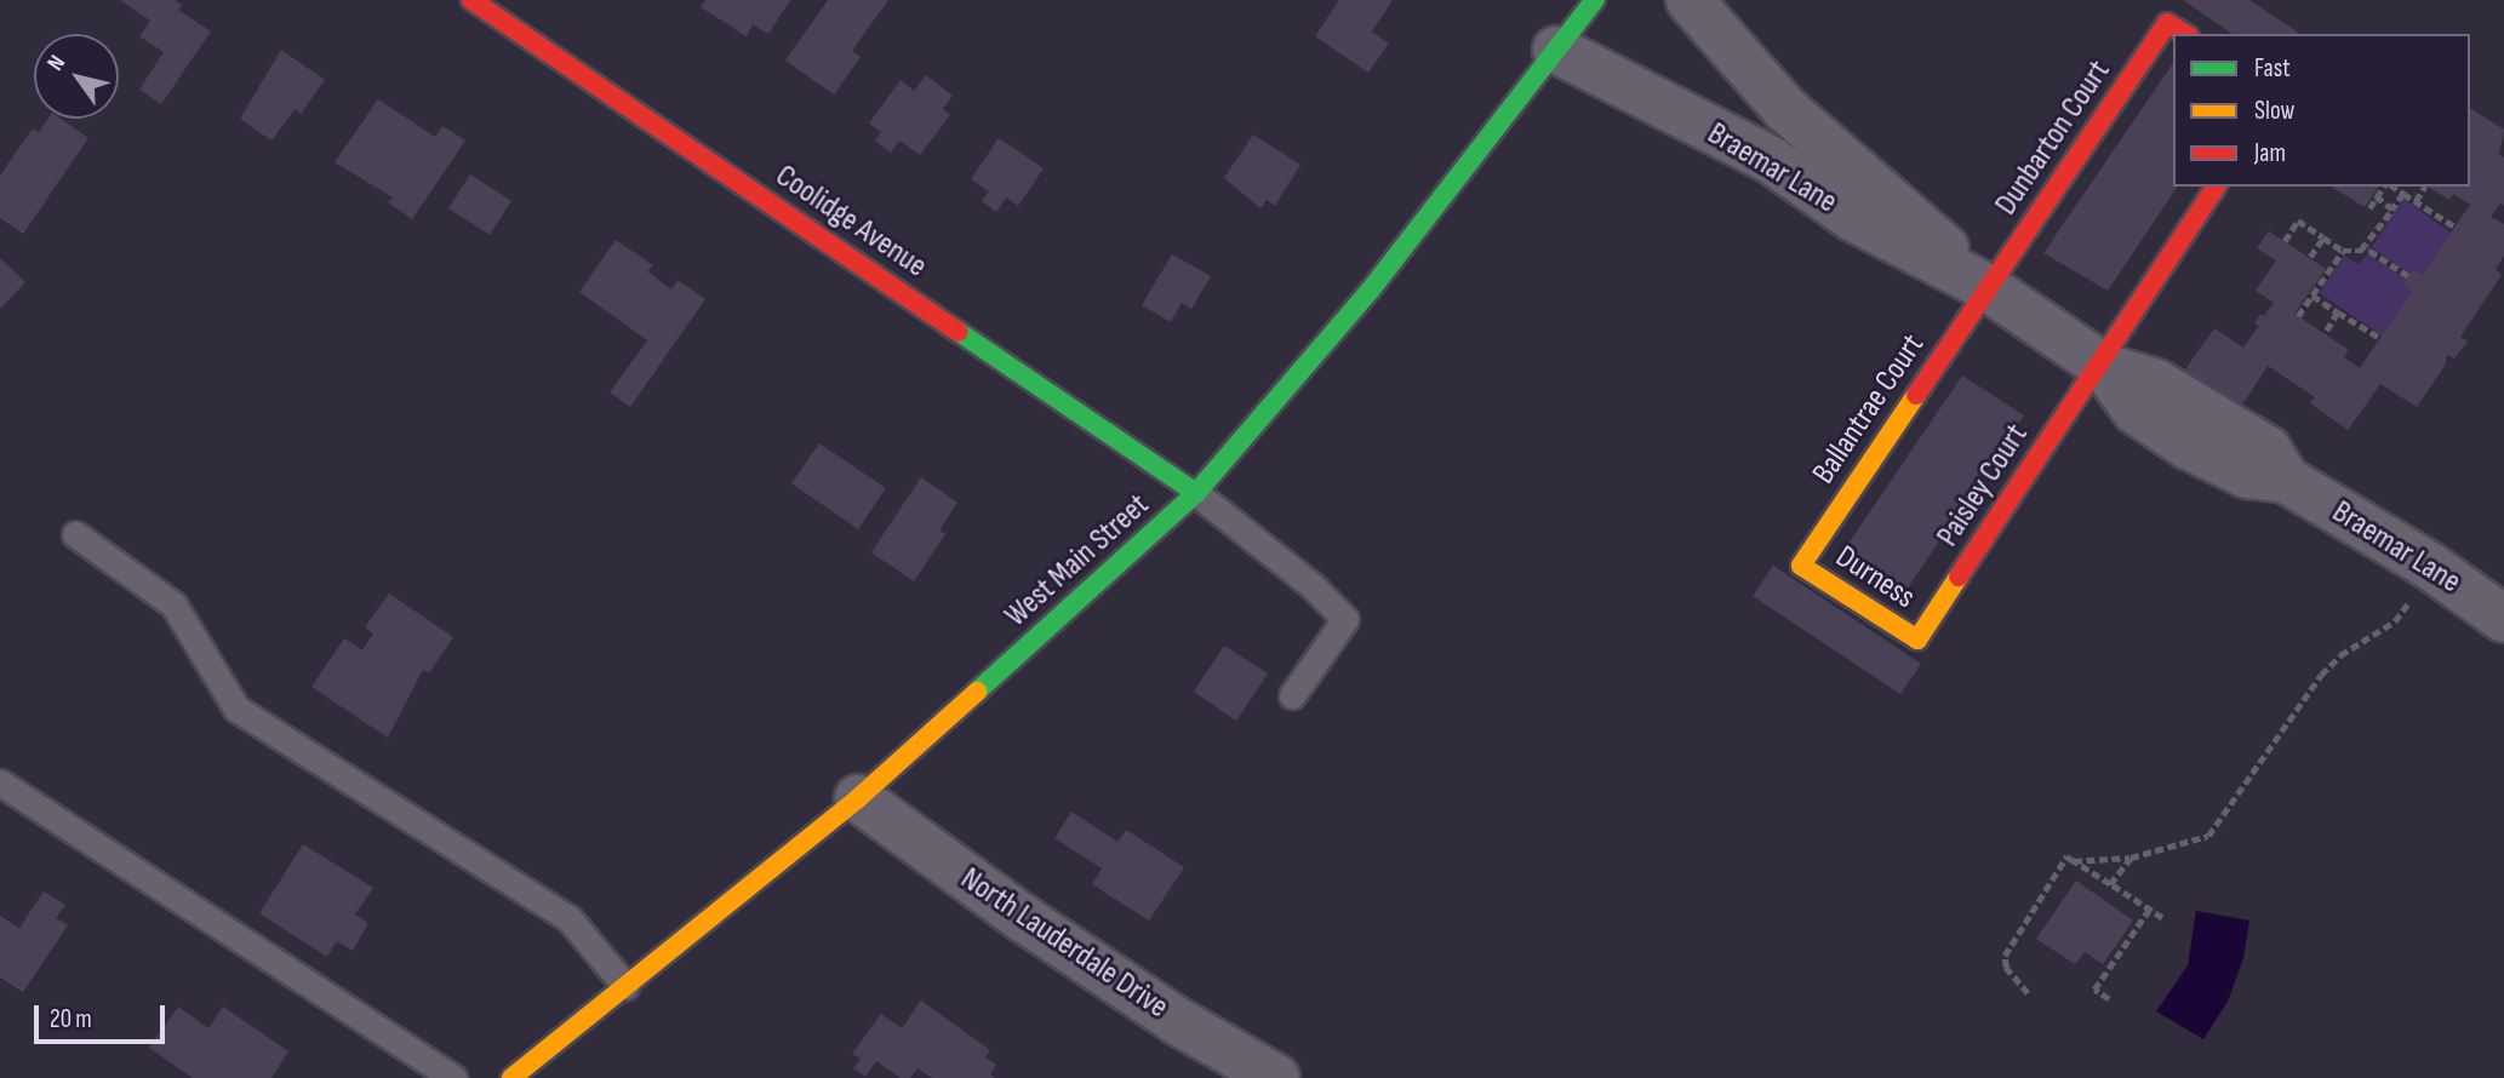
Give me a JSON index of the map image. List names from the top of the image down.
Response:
{
  "streets": {
    "street": [
      "Dunbarton Court",
      "Braemar Lane",
      "Coolidge Avenue",
      "Ballantrae Court",
      "Paisley Court",
      "West Main Street",
      "Durness",
      "North Lauderdale Drive"
    ]
  },
  "crossings": [
    ["Dunbarton Court", "Braemar Lane"],
    ["Dunbarton Court", "Ballantrae Court"],
    ["Braemar Lane", "Ballantrae Court"],
    ["Braemar Lane", "Paisley Court"],
    ["Braemar Lane", "West Main Street"],
    ["Coolidge Avenue", "West Main Street"],
    ["Ballantrae Court", "Durness"],
    ["Paisley Court", "Durness"],
    ["West Main Street", "North Lauderdale Drive"]
  ],
  "legend": ["Fast", "Slow", "Jam"],
  "scale_bar": "20 m",
  "north": "top left"
}
